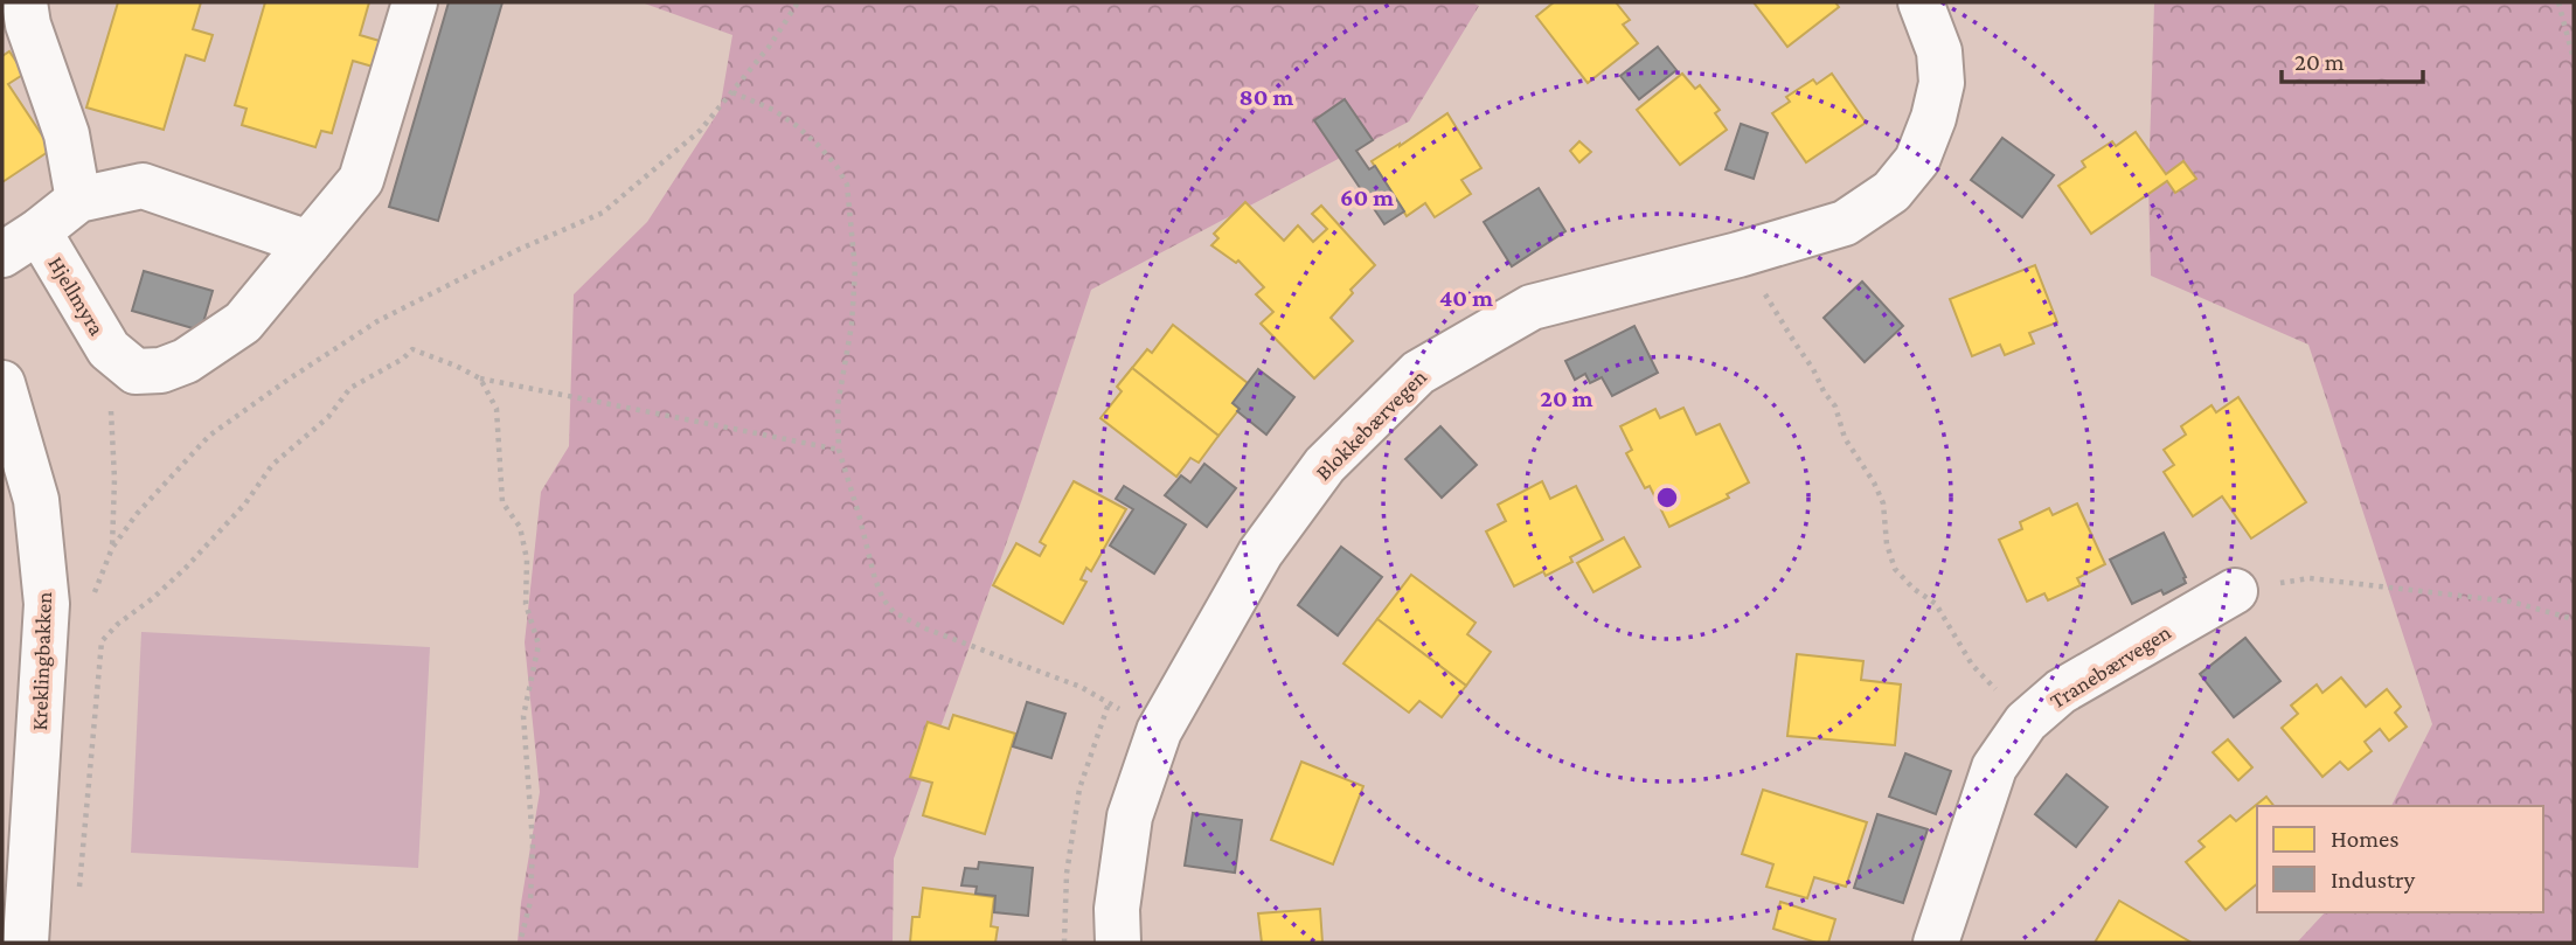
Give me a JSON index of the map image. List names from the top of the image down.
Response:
{
  "streets": {
    "street": [
      "Hjellmyra",
      "Blokkebærvegen",
      "Kreklingbakken",
      "Tranebærvegen"
    ]
  },
  "legend": ["Homes", "Industry"],
  "scale_bar": "20 m",
  "rings": [
    "80 m",
    "60 m",
    "40 m",
    "20 m"
  ]
}
